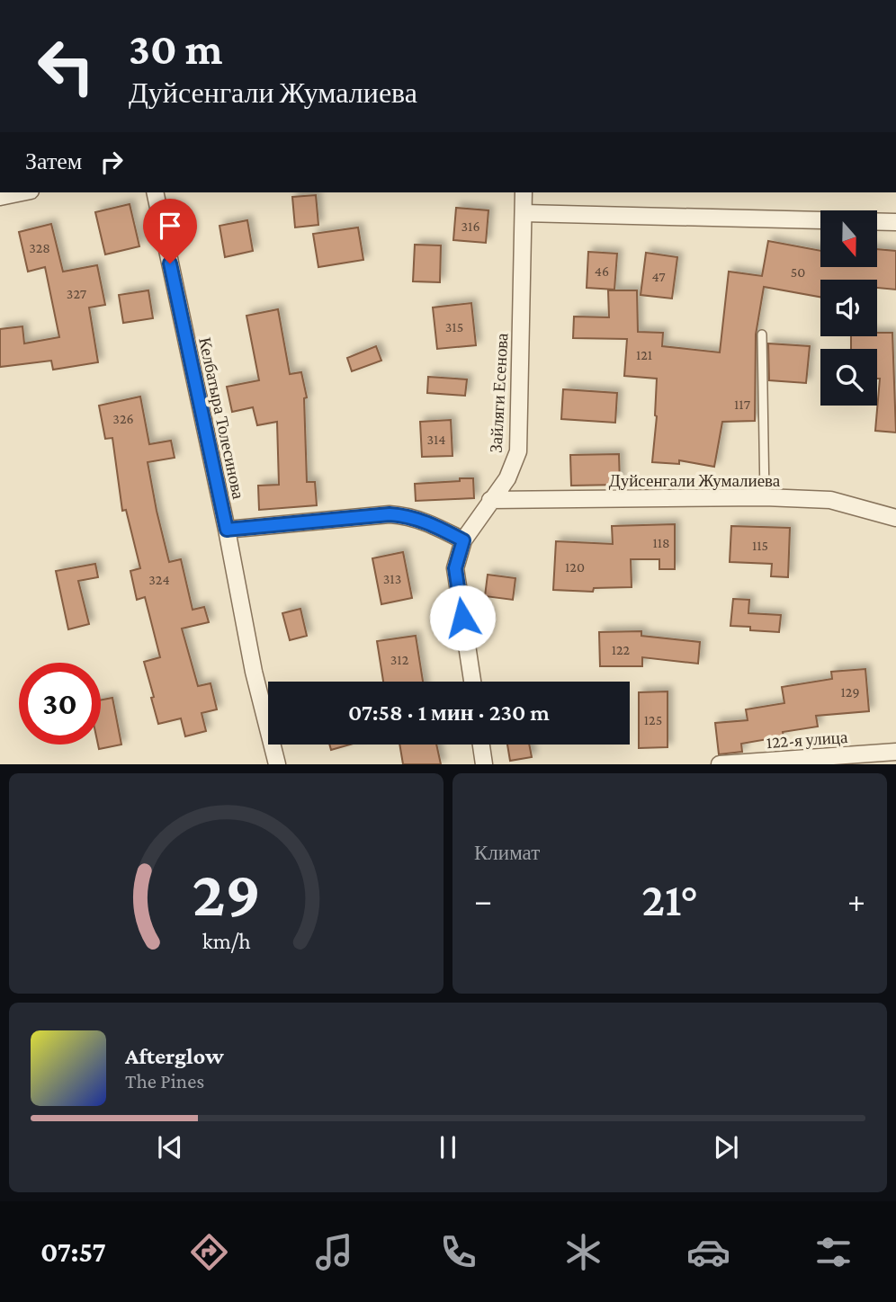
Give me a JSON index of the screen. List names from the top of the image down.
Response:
{
  "streets": {
    "street": [
      "Зайляги Есенова",
      "Келбатыра Толесинова",
      "Дуйсенгали Жумалиева",
      "122-я улица"
    ]
  },
  "crossings": [
    ["Зайляги Есенова", "Дуйсенгали Жумалиева"]
  ],
  "house_numbers": [
    "316",
    "328",
    "46",
    "50",
    "47",
    "327",
    "315",
    "121",
    "117",
    "326",
    "314",
    "118",
    "115",
    "120",
    "313",
    "324",
    "122",
    "312",
    "129",
    "125"
  ],
  "north": "bottom",
  "page": {
    "turn": ["30 m", "Дуйсенгали Жумалиева"],
    "then": "Затем",
    "limit": "30",
    "trip": "07:58 · 1 мин · 230 m",
    "tile": "Климат",
    "heat": ["−", "21°", "+"],
    "song": ["Afterglow", "The Pines"],
    "tabs": "07:57",
    "gauge": ["29", "km/h"]
  }
}
